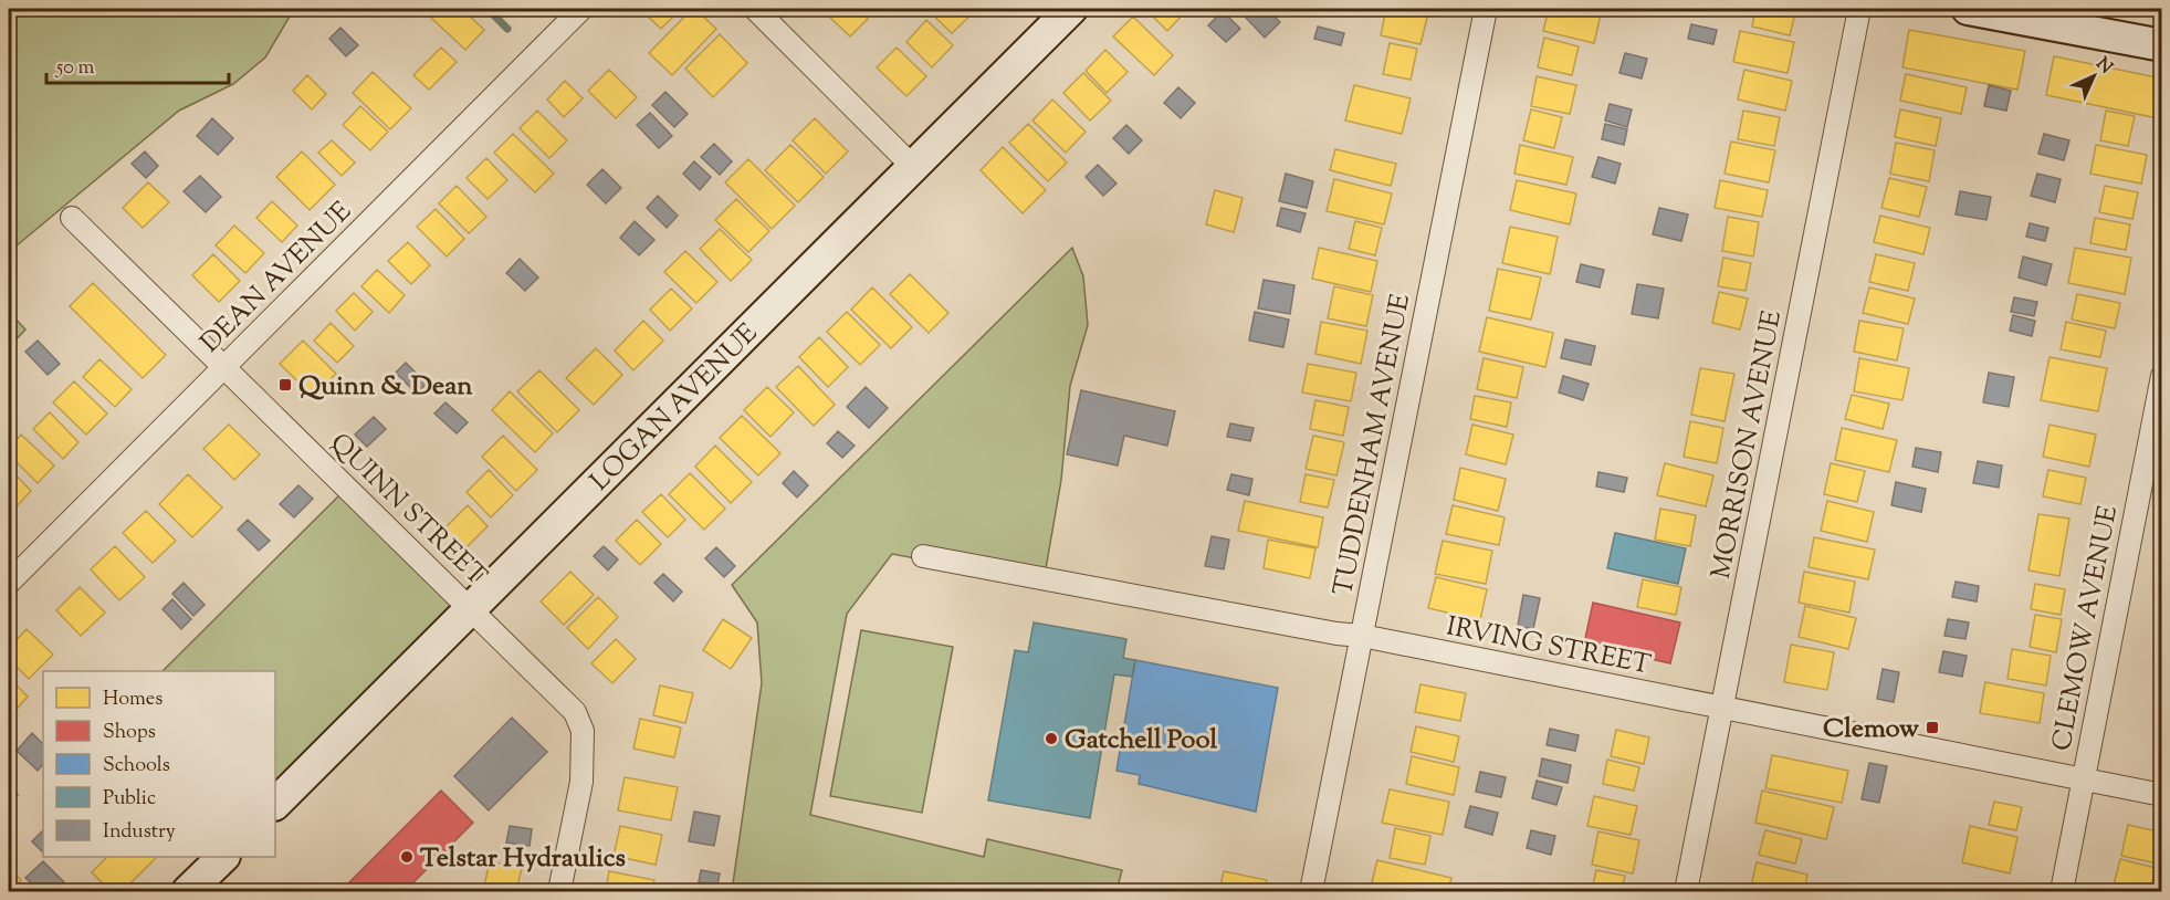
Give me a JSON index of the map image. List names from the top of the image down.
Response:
{
  "streets": {
    "street": [
      "DEAN AVENUE",
      "LOGAN AVENUE",
      "TUDDENHAM AVENUE",
      "MORRISON AVENUE",
      "QUINN STREET",
      "CLEMOW AVENUE",
      "IRVING STREET"
    ]
  },
  "crossings": [
    ["DEAN AVENUE", "QUINN STREET"],
    ["LOGAN AVENUE", "QUINN STREET"],
    ["TUDDENHAM AVENUE", "IRVING STREET"],
    ["MORRISON AVENUE", "IRVING STREET"],
    ["CLEMOW AVENUE", "IRVING STREET"]
  ],
  "places": {
    "transit": ["Quinn & Dean", "Clemow"],
    "other": ["Gatchell Pool", "Telstar Hydraulics"]
  },
  "legend": [
    "Homes",
    "Shops",
    "Schools",
    "Public",
    "Industry"
  ],
  "scale_bar": "50 m",
  "north": "top right"
}
